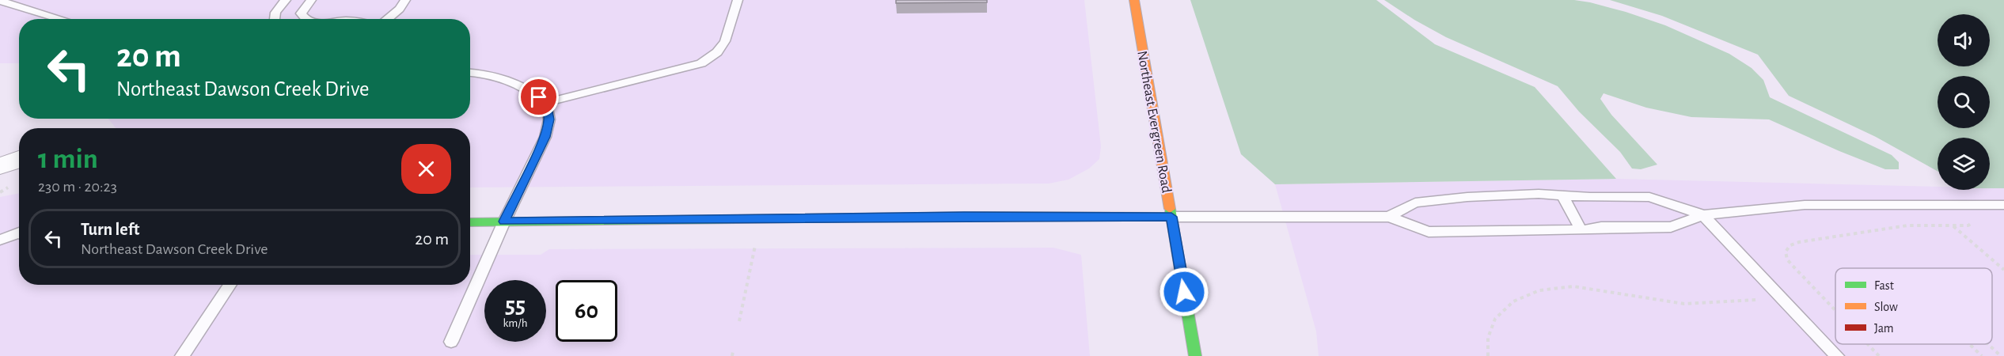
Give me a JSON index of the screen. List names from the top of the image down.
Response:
{
  "streets": {
    "street": ["Northeast Evergreen Road"]
  },
  "legend": ["Fast", "Slow", "Jam"],
  "page": {
    "turn": ["20 m", "Northeast Dawson Creek Drive"],
    "heading": ["1 min", "230 m · 20:23"],
    "list": [
      {
        "name": "Turn left",
        "note": "Northeast Dawson Creek Drive",
        "value": "20 m"
      }
    ],
    "speed": "55 km/h",
    "limit": "60"
  }
}
